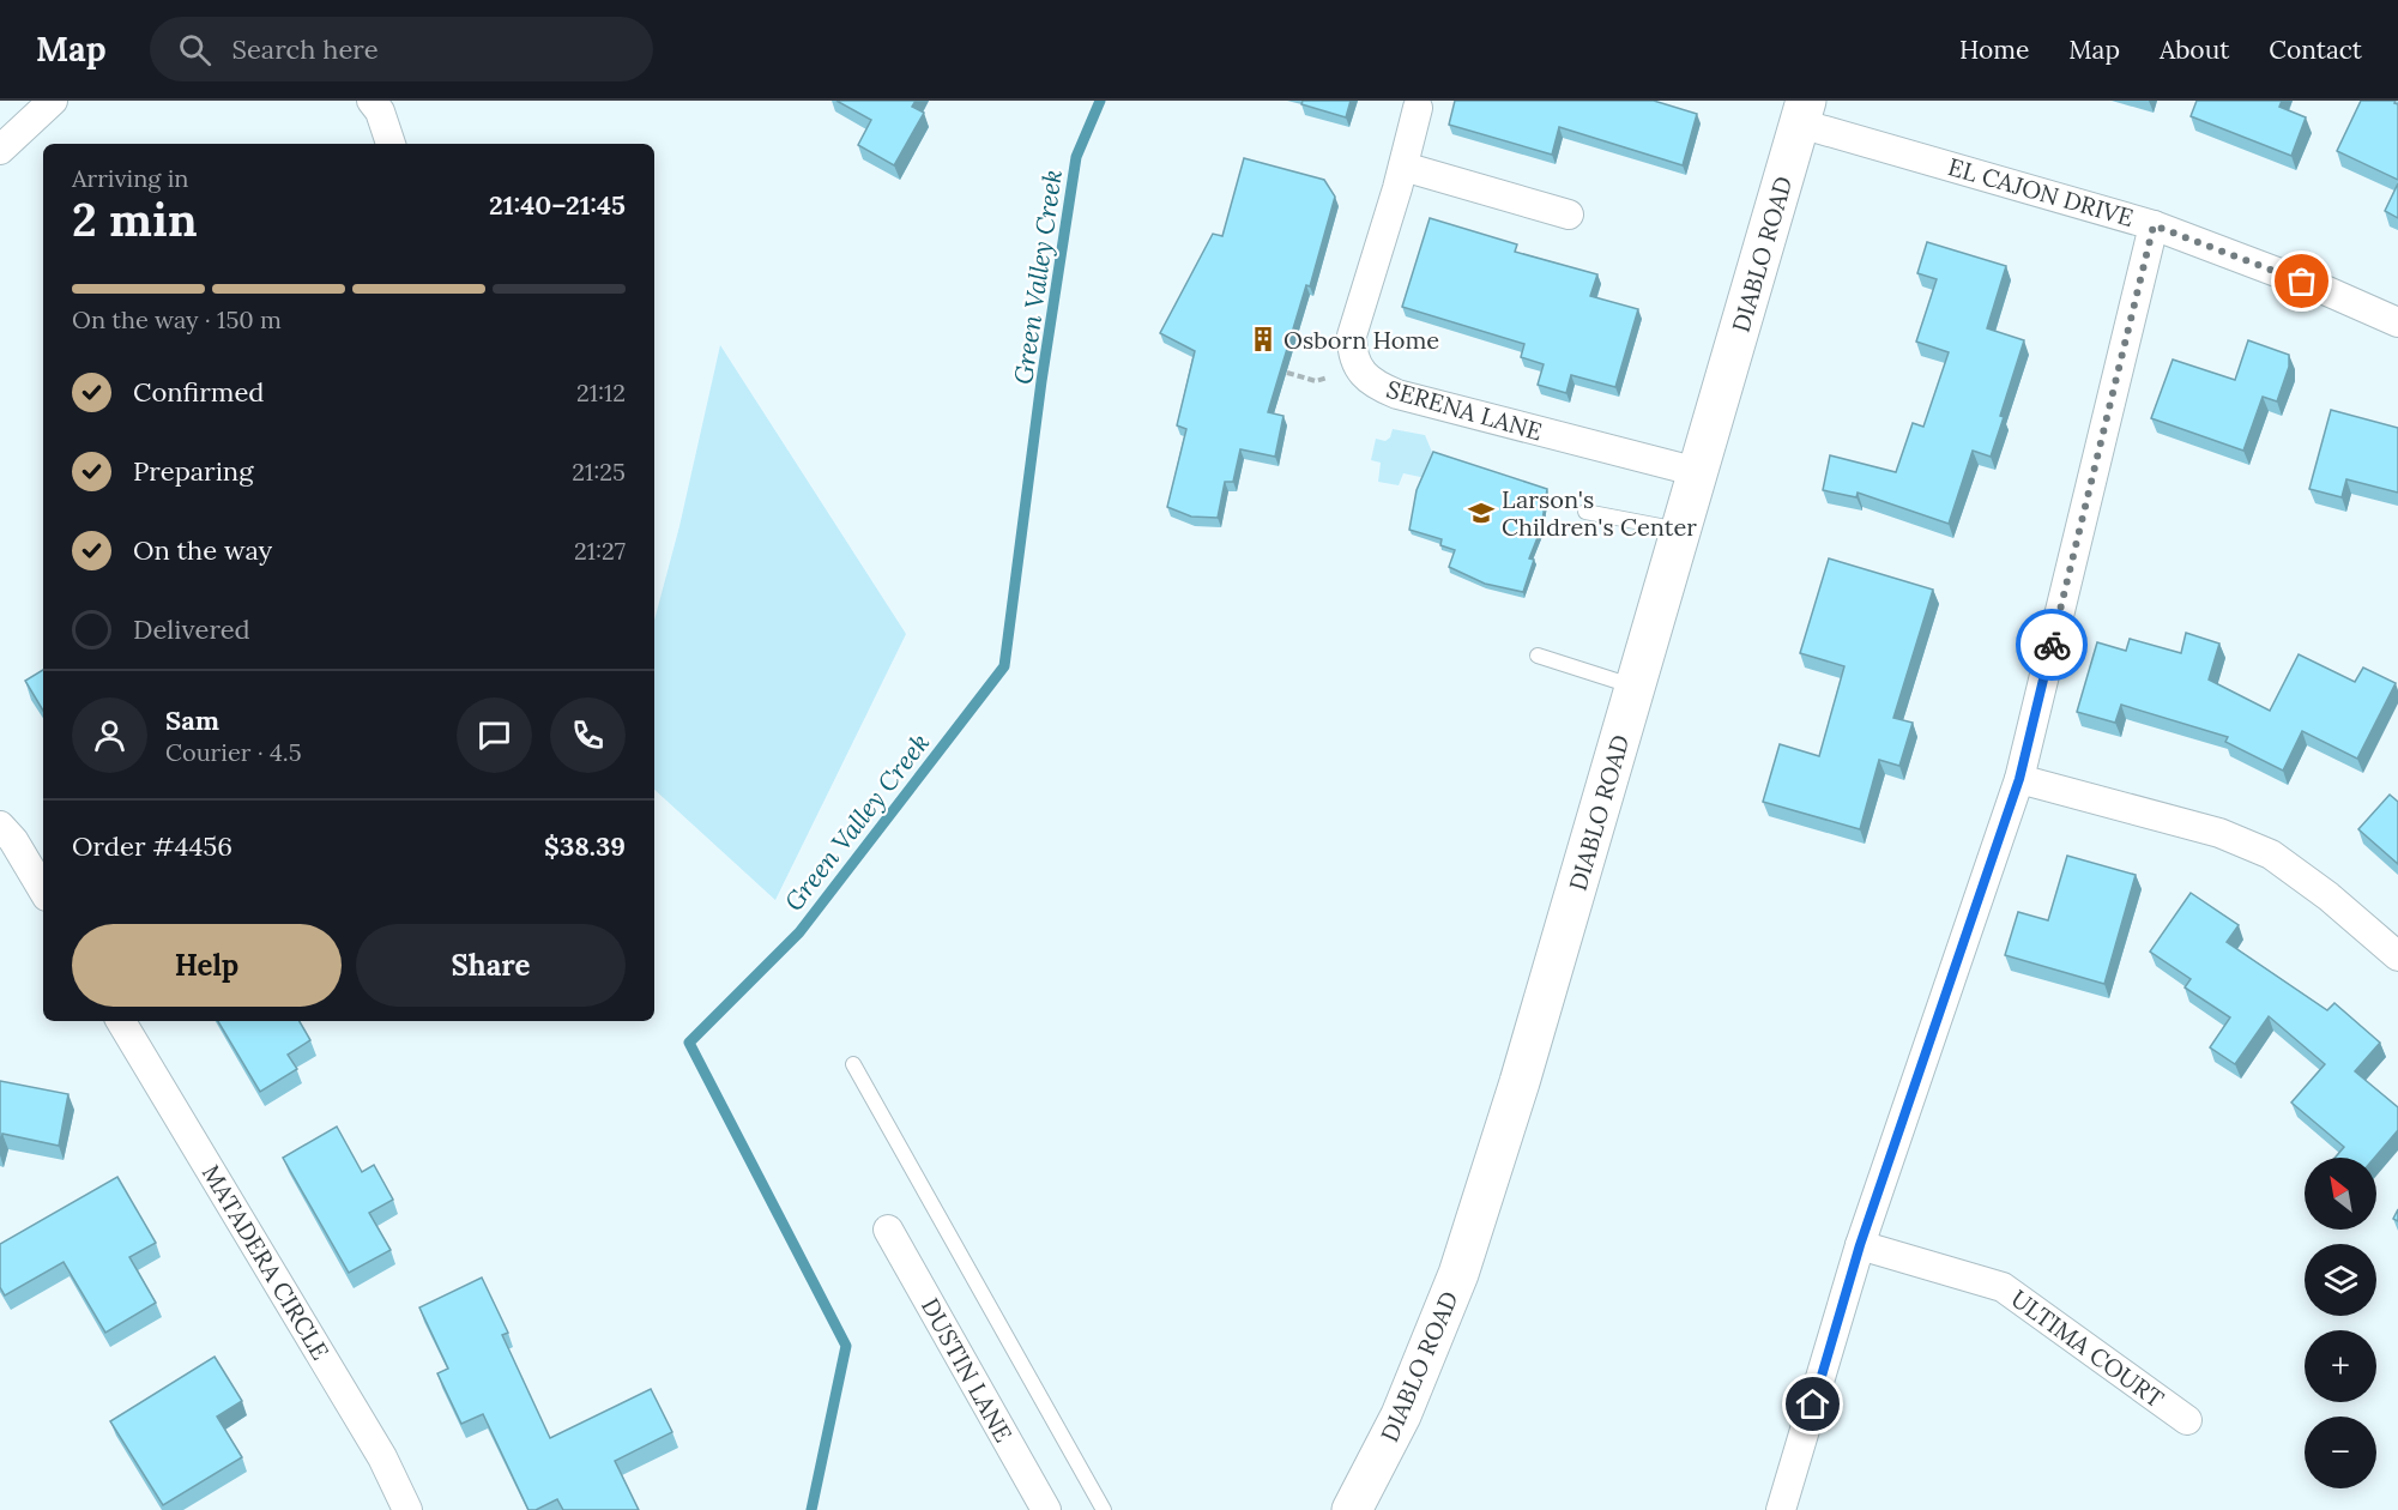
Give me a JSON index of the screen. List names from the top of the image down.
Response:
{
  "streets": {
    "street": [
      "EL CAJON DRIVE",
      "DIABLO ROAD",
      "SERENA LANE",
      "MATADERA CIRCLE",
      "ULTIMA COURT",
      "DUSTIN LANE"
    ]
  },
  "crossings": [
    ["EL CAJON DRIVE", "DIABLO ROAD"],
    ["DIABLO ROAD", "SERENA LANE"]
  ],
  "water": ["Green Valley Creek"],
  "places": {
    "building": ["Osborn Home"],
    "school or university": ["Larson's Children's Center"]
  },
  "north": "top left",
  "page": {
    "header": "Map",
    "search": "Search here",
    "nav": [
      "Home",
      "Map",
      "About",
      "Contact"
    ],
    "heading": ["2 min", "Arriving in", "21:40–21:45"],
    "panel": [
      "Sam",
      "Courier · 4.5",
      "Order #4456",
      "$38.39"
    ],
    "bar": "On the way · 150 m",
    "list": [
      ["Confirmed", "21:12"],
      ["Preparing", "21:25"],
      ["On the way", "21:27"],
      "Delivered"
    ],
    "buttons": ["Help", "Share"],
    "map_buttons": ["+", "−"]
  }
}
